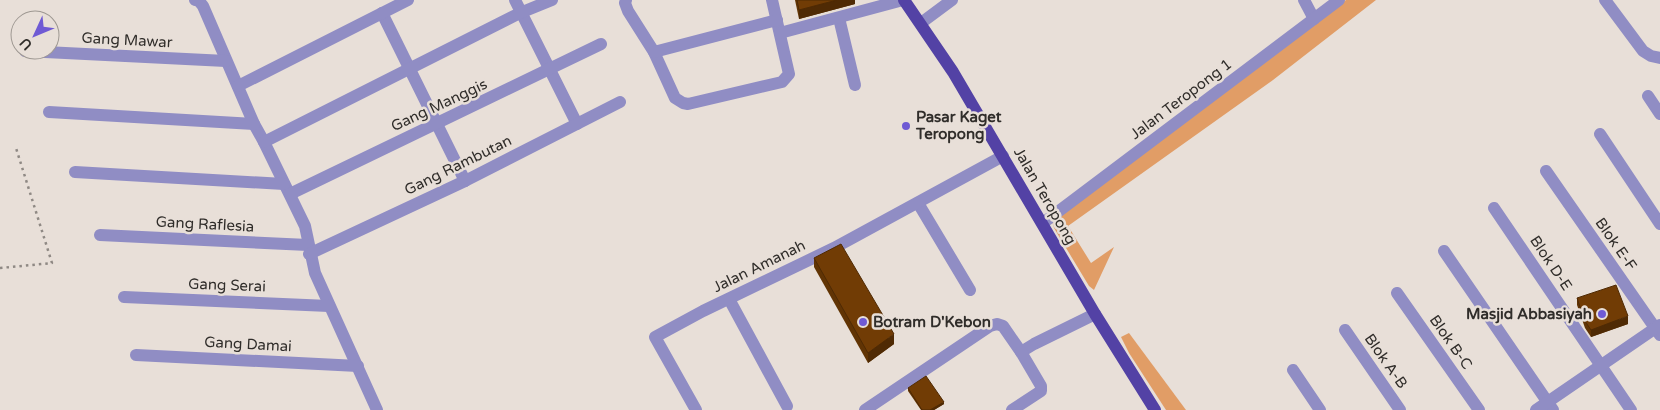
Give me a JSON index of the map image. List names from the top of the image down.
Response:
{
  "streets": {
    "main road": ["Jalan Teropong"],
    "street": [
      "Gang Mawar",
      "Jalan Teropong 1",
      "Gang Manggis",
      "Gang Rambutan",
      "Gang Raflesia",
      "Blok E-F",
      "Blok D-E",
      "Jalan Amanah",
      "Gang Serai",
      "Blok B-C",
      "Gang Damai",
      "Blok A-B"
    ]
  },
  "crossings": [
    ["Jalan Teropong 1", "Jalan Teropong"],
    ["Gang Rambutan", "Gang Raflesia"],
    ["Jalan Teropong", "Jalan Amanah"]
  ],
  "places": ["Pasar Kaget Teropong", "Masjid Abbasiyah", "Botram D'Kebon"],
  "north": "bottom left"
}
